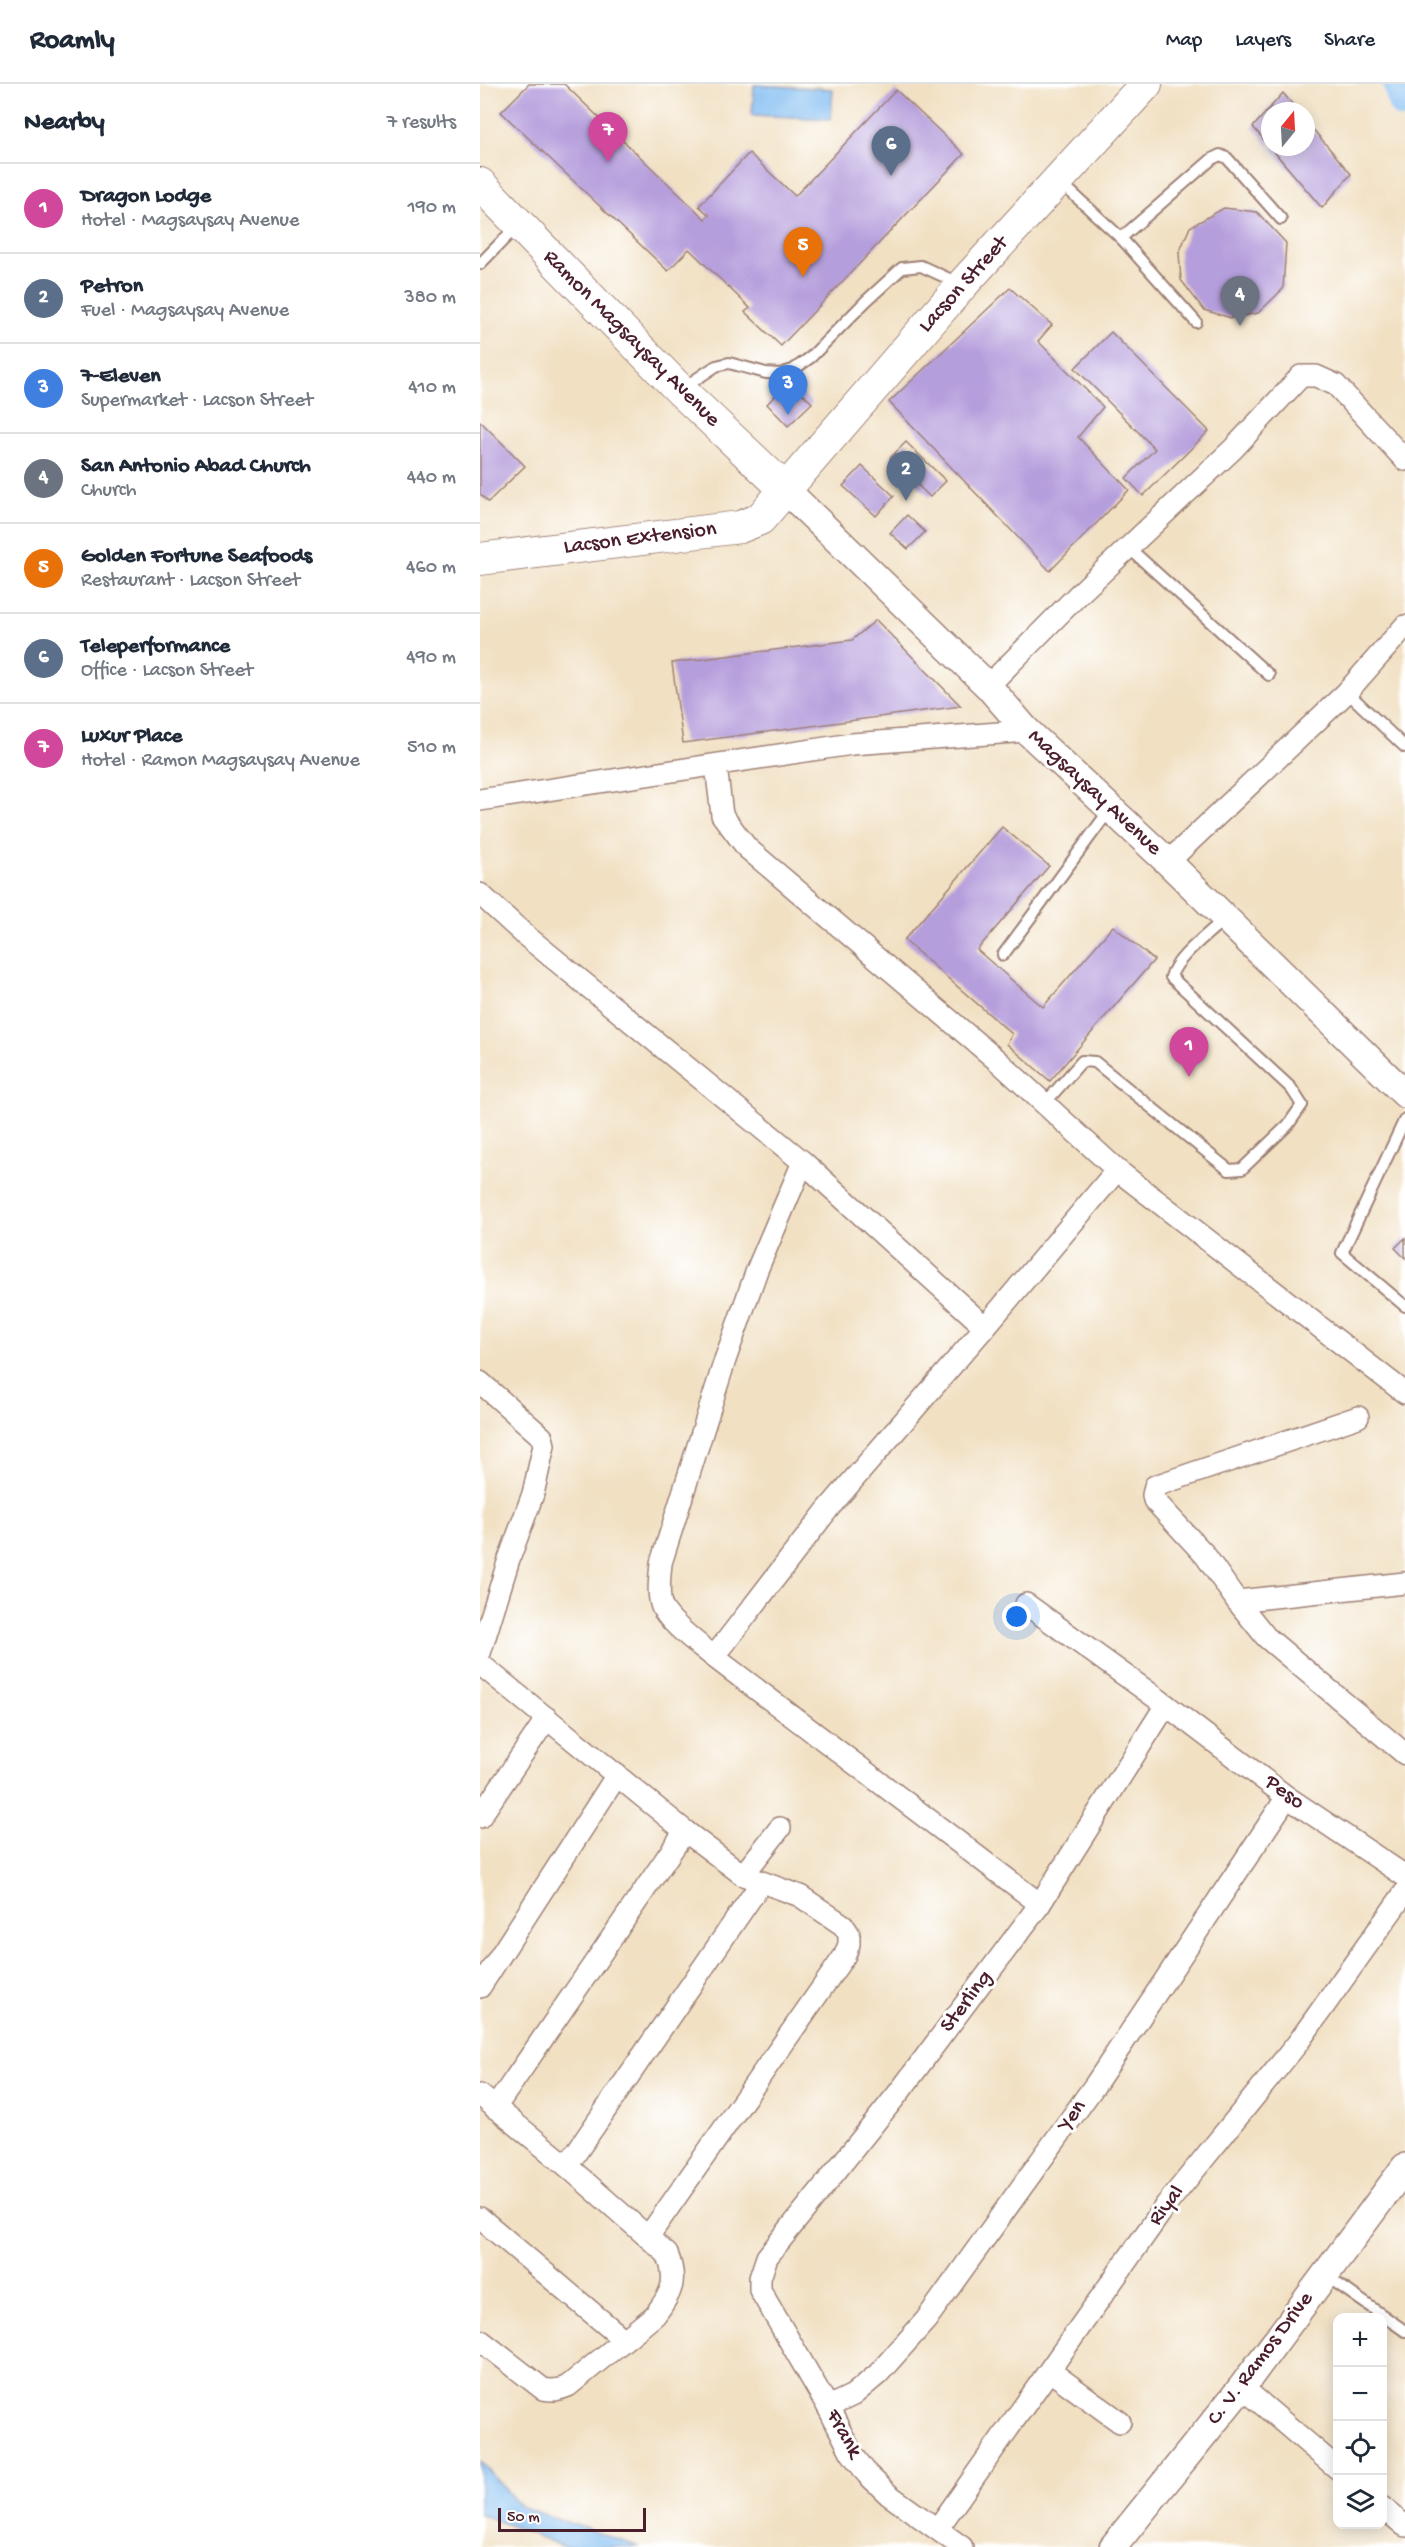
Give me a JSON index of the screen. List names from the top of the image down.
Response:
{
  "streets": {
    "main road": ["Lacson Street", "Ramon Magsaysay Avenue", "Lacson Extension"],
    "street": [
      "Magsaysay Avenue",
      "Peso",
      "Sterling",
      "Yen",
      "Riyal",
      "C. V. Ramos Drive",
      "Frank"
    ]
  },
  "crossings": [
    ["Lacson Street", "Ramon Magsaysay Avenue"],
    ["Lacson Street", "Lacson Extension"],
    ["Lacson Street", "Magsaysay Avenue"],
    ["Ramon Magsaysay Avenue", "Lacson Extension"],
    ["Ramon Magsaysay Avenue", "Magsaysay Avenue"],
    ["Lacson Extension", "Magsaysay Avenue"],
    ["Peso", "Sterling"],
    ["Peso", "Yen"],
    ["Sterling", "Frank"],
    ["Yen", "Frank"],
    ["Riyal", "Frank"]
  ],
  "scale_bar": "50 m",
  "north": "top",
  "page": {
    "header": "Roamly",
    "nav": ["Map", "Layers", "Share"],
    "heading": ["Nearby", "7 results"],
    "pins": [
      "7",
      "6",
      "5",
      "4",
      "3",
      "2",
      "1"
    ],
    "list": [
      {
        "mark": "1",
        "name": "Dragon Lodge",
        "note": "Hotel · Magsaysay Avenue",
        "value": "190 m"
      },
      {
        "mark": "2",
        "name": "Petron",
        "note": "Fuel · Magsaysay Avenue",
        "value": "380 m"
      },
      {
        "mark": "3",
        "name": "7-Eleven",
        "note": "Supermarket · Lacson Street",
        "value": "410 m"
      },
      {
        "mark": "4",
        "name": "San Antonio Abad Church",
        "note": "Church",
        "value": "440 m"
      },
      {
        "mark": "5",
        "name": "Golden Fortune Seafoods",
        "note": "Restaurant · Lacson Street",
        "value": "460 m"
      },
      {
        "mark": "6",
        "name": "Teleperformance",
        "note": "Office · Lacson Street",
        "value": "490 m"
      },
      {
        "mark": "7",
        "name": "Luxur Place",
        "note": "Hotel · Ramon Magsaysay Avenue",
        "value": "510 m"
      }
    ],
    "map_buttons": ["+", "−"],
    "scale": "50 m"
  }
}
